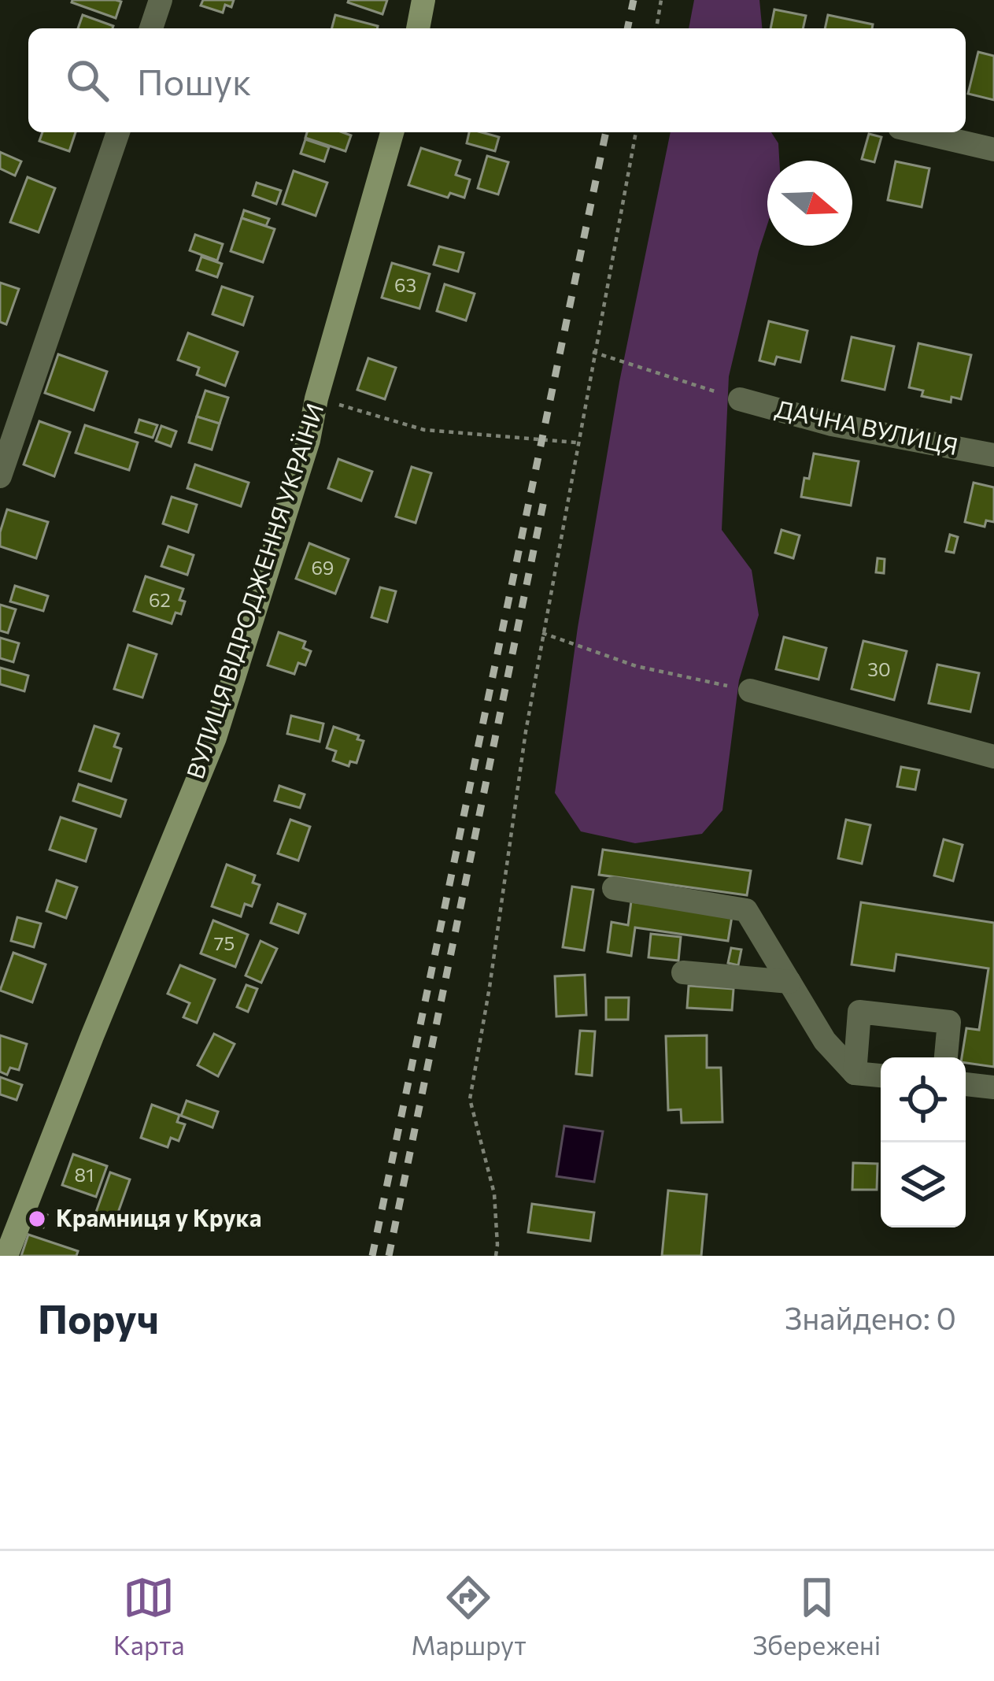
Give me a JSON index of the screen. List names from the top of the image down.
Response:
{
  "streets": {
    "street": ["ДАЧНА ВУЛИЦЯ", "ВУЛИЦЯ ВІДРОДЖЕННЯ УКРАЇНИ"]
  },
  "places": ["Крамниця у Крука"],
  "house_numbers": [
    "63",
    "69",
    "62",
    "30",
    "75",
    "81"
  ],
  "north": "right",
  "page": {
    "search": "Пошук",
    "heading": ["Поруч", "Знайдено: 0"],
    "nav": ["Карта", "Маршрут", "Збережені"]
  }
}
